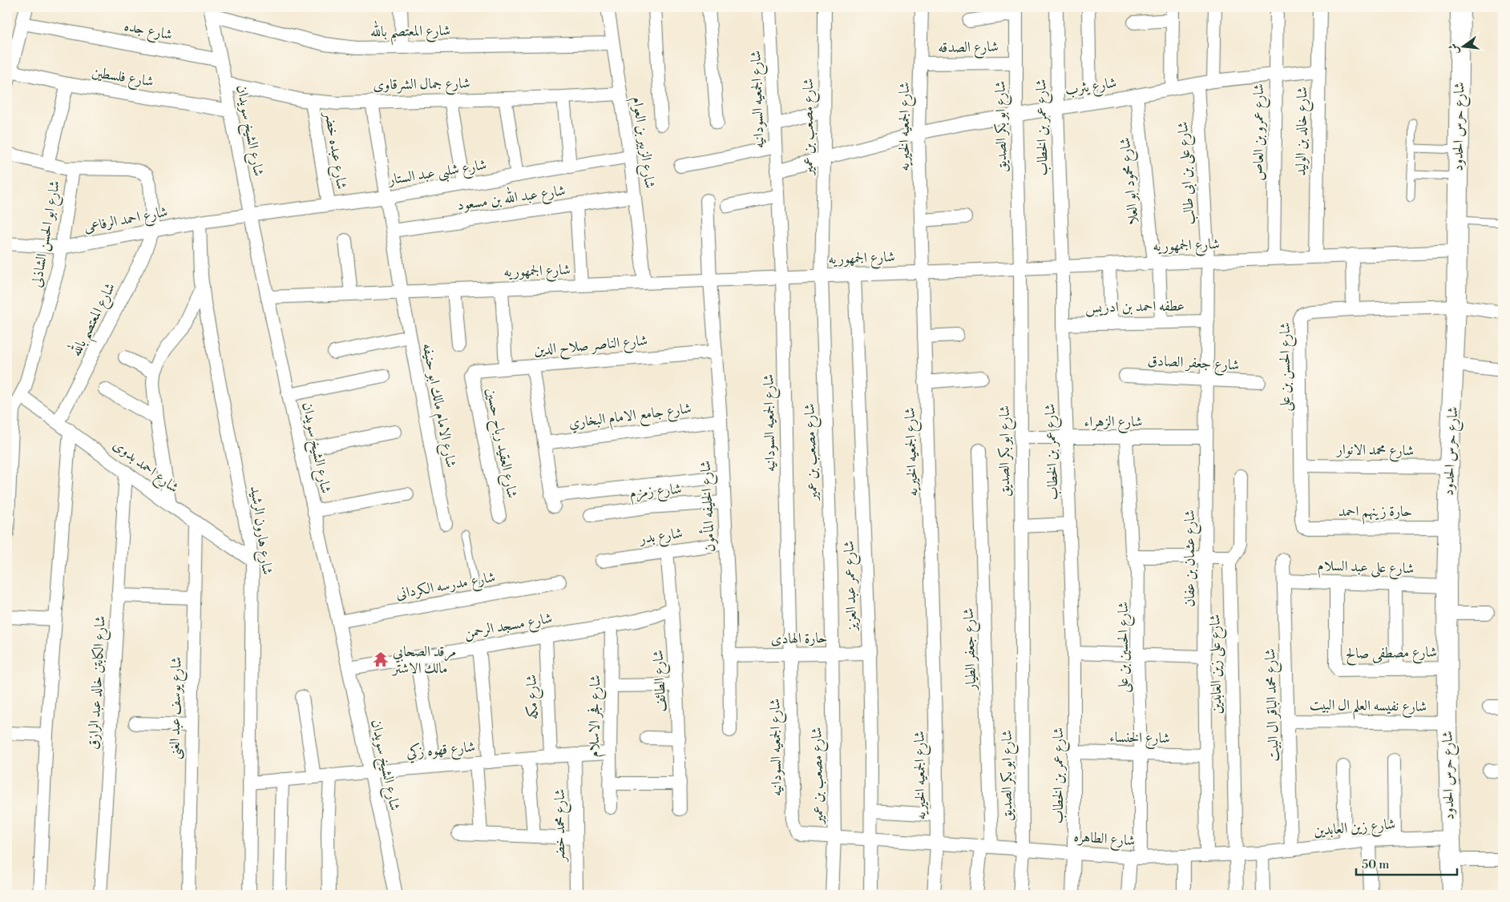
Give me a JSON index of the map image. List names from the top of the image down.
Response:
{
  "streets": {
    "street": [
      "شارع جده",
      "شارع المعتصم بالله",
      "شارع الصدقه",
      "شارع فلسطين",
      "شارع جمال الشرقاوى",
      "شارع يثرب",
      "شارع الجمعيه السودانيه",
      "شارع مصعب بن عمير",
      "شارع الجمعيه الخيريه",
      "شارع ابو بكر الصديق",
      "شارع حرس الحدود",
      "شارع عمر بن الخطاب",
      "شارع الشيخ سويدان",
      "شارع خالد بن الوليد",
      "شارع عمرو بن العاص",
      "شارع الزبير بن العوام",
      "شارع عبده خضر",
      "شارع شلبى عبد الستار",
      "شارع على بن ابى طالب",
      "شارع محمود ابو العلا",
      "شارع عبد الله بن مسعود",
      "شارع احمد الرفاعى",
      "شارع ابو الحسن الشاذلى",
      "شارع الجمهوريه",
      "عطفه احمد بن ادريس",
      "شارع الناصر صلاح الدين",
      "شارع جعفر الصادق",
      "شارع الحسن بن على",
      "شارع الامام مالك ابو حنيفه",
      "شارع جامع الامام البخاري",
      "شارع الزهراء",
      "شارع العقيد رباح حسين",
      "شارع محمد الانوار",
      "شارع احمد بدوى",
      "شارع زمزم",
      "شارع الخليفه المأمون",
      "حارة زينهم احمد",
      "شارع هارون الرشيد",
      "شارع بدر",
      "شارع عثمان بن عفان",
      "شارع على عبد السلام",
      "شارع مدرسه الكردانى",
      "شارع عمر عبد العزيز",
      "شارع مسجد الرحمن",
      "حارة الهادى",
      "شارع الحسين بن على",
      "شارع جعفر الطيار",
      "شارع مصطفى صالح",
      "شارع على زين العابدين",
      "شارع الطائف",
      "شارع الكابتن خالد عبد الرازق",
      "شارع مكه",
      "شارع محمد الباقر ال البيت",
      "شارع نفيسه العلم ال البيت",
      "شارع يوسف عبد الغنى",
      "شارع فجر الاسلام",
      "شارع الخنساء",
      "شارع قهوه زكي",
      "شارع محمد خضر",
      "شارع زين العابدين",
      "شارع الطاهره"
    ]
  },
  "crossings": [
    ["شارع جده", "شارع الشيخ سويدان"],
    ["شارع المعتصم بالله", "شارع الشيخ سويدان"],
    ["شارع المعتصم بالله", "شارع الزبير بن العوام"],
    ["شارع المعتصم بالله", "شارع احمد الرفاعى"],
    ["شارع المعتصم بالله", "شارع احمد بدوى"],
    ["شارع الصدقه", "شارع الجمعيه الخيريه"],
    ["شارع الصدقه", "شارع ابو بكر الصديق"],
    ["شارع فلسطين", "شارع الشيخ سويدان"],
    ["شارع جمال الشرقاوى", "شارع الشيخ سويدان"],
    ["شارع جمال الشرقاوى", "شارع الزبير بن العوام"],
    ["شارع جمال الشرقاوى", "شارع عبده خضر"],
    ["شارع جمال الشرقاوى", "شارع الامام مالك ابو حنيفه"],
    ["شارع يثرب", "شارع الجمعيه السودانيه"],
    ["شارع يثرب", "شارع مصعب بن عمير"],
    ["شارع يثرب", "شارع الجمعيه الخيريه"],
    ["شارع يثرب", "شارع ابو بكر الصديق"],
    ["شارع يثرب", "شارع عمر بن الخطاب"],
    ["شارع يثرب", "شارع خالد بن الوليد"],
    ["شارع يثرب", "شارع عمرو بن العاص"],
    ["شارع يثرب", "شارع على بن ابى طالب"],
    ["شارع يثرب", "شارع محمود ابو العلا"],
    ["شارع الجمعيه السودانيه", "شارع الجمهوريه"],
    ["شارع الجمعيه السودانيه", "حارة الهادى"],
    ["شارع الجمعيه السودانيه", "شارع الطاهره"],
    ["شارع مصعب بن عمير", "شارع الجمهوريه"],
    ["شارع مصعب بن عمير", "حارة الهادى"],
    ["شارع مصعب بن عمير", "شارع الطاهره"],
    ["شارع الجمعيه الخيريه", "شارع الجمهوريه"],
    ["شارع الجمعيه الخيريه", "شارع الطاهره"],
    ["شارع ابو بكر الصديق", "شارع الجمهوريه"],
    ["شارع ابو بكر الصديق", "شارع الزهراء"],
    ["شارع ابو بكر الصديق", "شارع الطاهره"],
    ["شارع حرس الحدود", "شارع الجمهوريه"],
    ["شارع حرس الحدود", "شارع الحسن بن على"],
    ["شارع حرس الحدود", "شارع محمد الانوار"],
    ["شارع حرس الحدود", "حارة زينهم احمد"],
    ["شارع حرس الحدود", "شارع على عبد السلام"],
    ["شارع حرس الحدود", "شارع مصطفى صالح"],
    ["شارع حرس الحدود", "شارع نفيسه العلم ال البيت"],
    ["شارع حرس الحدود", "شارع زين العابدين"],
    ["شارع عمر بن الخطاب", "شارع الجمهوريه"],
    ["شارع عمر بن الخطاب", "عطفه احمد بن ادريس"],
    ["شارع عمر بن الخطاب", "شارع الزهراء"],
    ["شارع عمر بن الخطاب", "شارع الخنساء"],
    ["شارع عمر بن الخطاب", "شارع الطاهره"],
    ["شارع الشيخ سويدان", "شارع شلبى عبد الستار"],
    ["شارع الشيخ سويدان", "شارع احمد الرفاعى"],
    ["شارع الشيخ سويدان", "شارع الجمهوريه"],
    ["شارع الشيخ سويدان", "شارع مدرسه الكردانى"],
    ["شارع الشيخ سويدان", "شارع مسجد الرحمن"],
    ["شارع الشيخ سويدان", "شارع قهوه زكي"],
    ["شارع خالد بن الوليد", "شارع الجمهوريه"],
    ["شارع عمرو بن العاص", "شارع الجمهوريه"],
    ["شارع الزبير بن العوام", "شارع شلبى عبد الستار"],
    ["شارع الزبير بن العوام", "شارع عبد الله بن مسعود"],
    ["شارع الزبير بن العوام", "شارع الجمهوريه"],
    ["شارع عبده خضر", "شارع شلبى عبد الستار"],
    ["شارع شلبى عبد الستار", "شارع احمد الرفاعى"],
    ["شارع شلبى عبد الستار", "شارع الامام مالك ابو حنيفه"],
    ["شارع على بن ابى طالب", "شارع الجمهوريه"],
    ["شارع على بن ابى طالب", "شارع عثمان بن عفان"],
    ["شارع محمود ابو العلا", "شارع الجمهوريه"],
    ["شارع محمود ابو العلا", "عطفه احمد بن ادريس"],
    ["شارع عبد الله بن مسعود", "شارع الامام مالك ابو حنيفه"],
    ["شارع احمد الرفاعى", "شارع ابو الحسن الشاذلى"],
    ["شارع احمد الرفاعى", "شارع هارون الرشيد"],
    ["شارع ابو الحسن الشاذلى", "شارع احمد بدوى"],
    ["شارع الجمهوريه", "شارع الامام مالك ابو حنيفه"],
    ["شارع الجمهوريه", "شارع الخليفه المأمون"],
    ["شارع الجمهوريه", "شارع عثمان بن عفان"],
    ["شارع الجمهوريه", "شارع عمر عبد العزيز"],
    ["عطفه احمد بن ادريس", "شارع عثمان بن عفان"],
    ["شارع الناصر صلاح الدين", "شارع العقيد رباح حسين"],
    ["شارع الناصر صلاح الدين", "شارع الخليفه المأمون"],
    ["شارع جعفر الصادق", "شارع عثمان بن عفان"],
    ["شارع الحسن بن على", "شارع محمد الانوار"],
    ["شارع الحسن بن على", "حارة زينهم احمد"],
    ["شارع جامع الامام البخاري", "شارع الخليفه المأمون"],
    ["شارع الزهراء", "شارع عثمان بن عفان"],
    ["شارع الزهراء", "شارع الحسين بن على"],
    ["شارع احمد بدوى", "شارع هارون الرشيد"],
    ["شارع احمد بدوى", "شارع الكابتن خالد عبد الرازق"],
    ["شارع احمد بدوى", "شارع يوسف عبد الغنى"],
    ["شارع زمزم", "شارع الخليفه المأمون"],
    ["شارع الخليفه المأمون", "شارع بدر"],
    ["شارع الخليفه المأمون", "حارة الهادى"],
    ["شارع هارون الرشيد", "شارع قهوه زكي"],
    ["شارع بدر", "شارع الطائف"],
    ["شارع عثمان بن عفان", "شارع الخنساء"],
    ["شارع عثمان بن عفان", "شارع الطاهره"],
    ["شارع على عبد السلام", "شارع مصطفى صالح"],
    ["شارع على عبد السلام", "شارع محمد الباقر ال البيت"],
    ["شارع عمر عبد العزيز", "حارة الهادى"],
    ["شارع عمر عبد العزيز", "شارع الطاهره"],
    ["شارع مسجد الرحمن", "شارع الطائف"],
    ["شارع مسجد الرحمن", "شارع مكه"],
    ["شارع مسجد الرحمن", "شارع فجر الاسلام"],
    ["شارع الحسين بن على", "شارع الخنساء"],
    ["شارع الحسين بن على", "شارع الطاهره"],
    ["شارع جعفر الطيار", "شارع الطاهره"],
    ["شارع على زين العابدين", "شارع الطاهره"],
    ["شارع مكه", "شارع قهوه زكي"],
    ["شارع محمد الباقر ال البيت", "شارع نفيسه العلم ال البيت"],
    ["شارع محمد الباقر ال البيت", "شارع زين العابدين"],
    ["شارع فجر الاسلام", "شارع قهوه زكي"],
    ["شارع قهوه زكي", "شارع محمد خضر"],
    ["شارع زين العابدين", "شارع الطاهره"]
  ],
  "places": {
    "temple": ["مرقد الصحابي مالك الاشتر"]
  },
  "scale_bar": "50 m",
  "north": "left"
}
